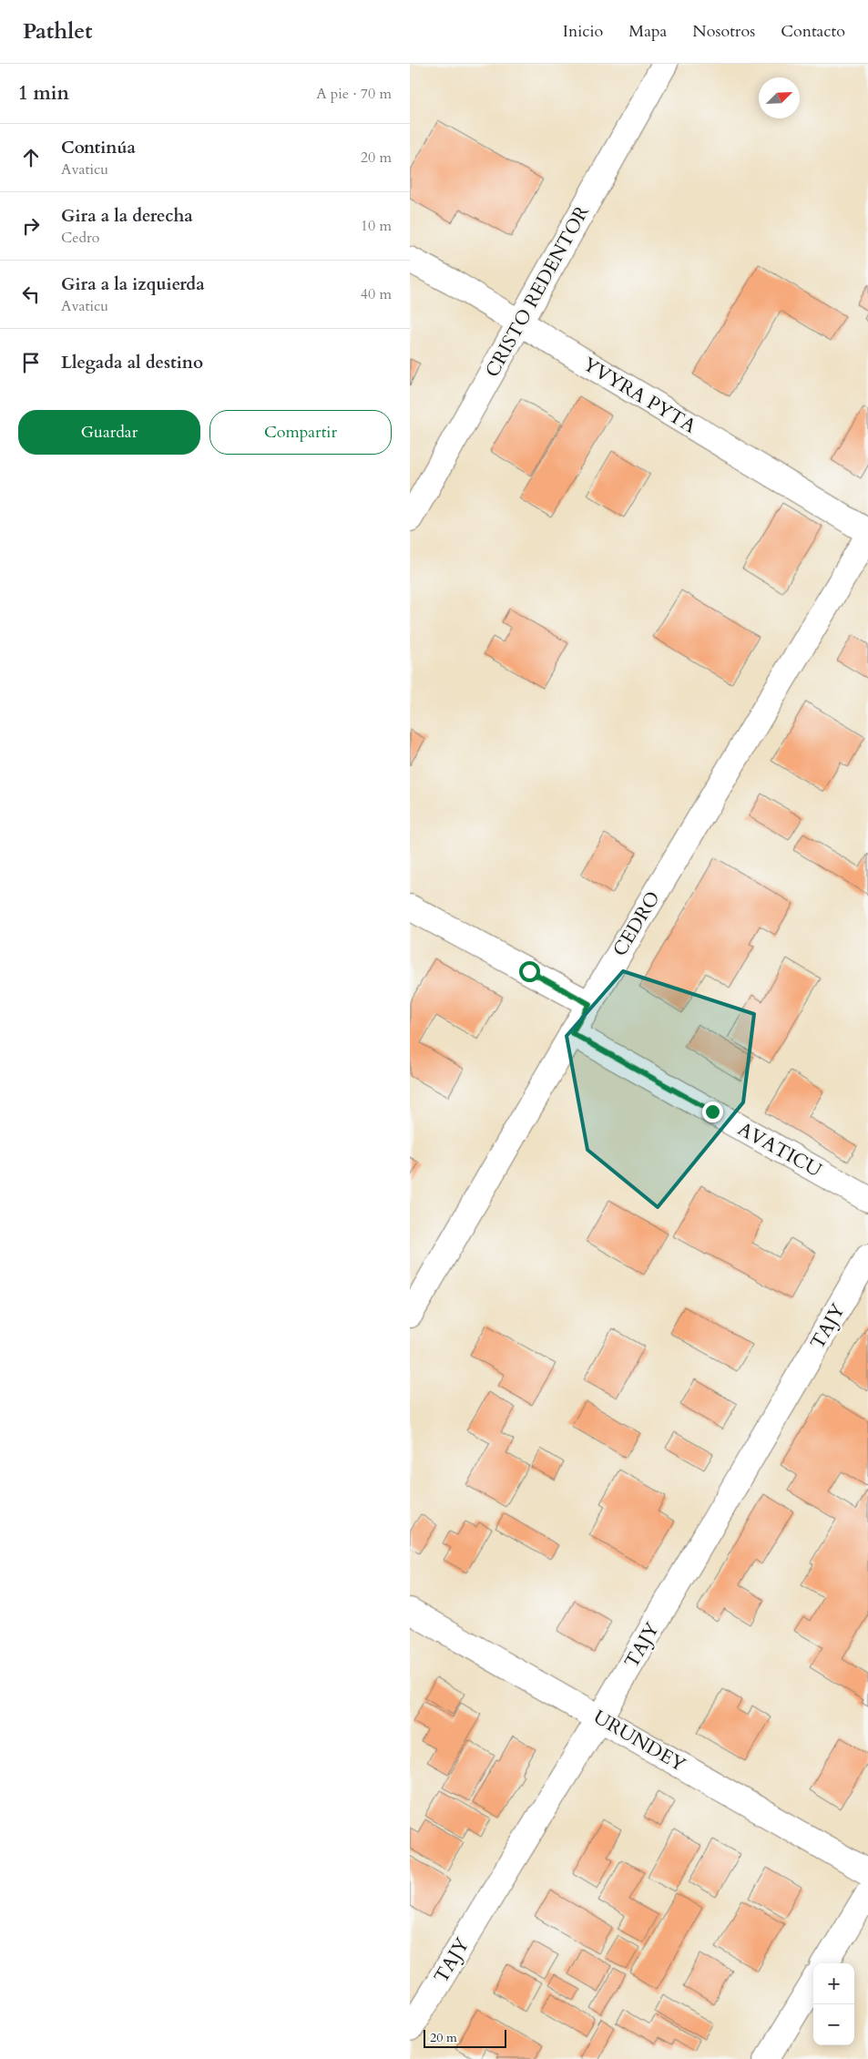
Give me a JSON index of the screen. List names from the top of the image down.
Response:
{
  "streets": {
    "street": [
      "CRISTO REDENTOR",
      "YVYRA PYTA",
      "CEDRO",
      "AVATICU",
      "TAJY",
      "URUNDEY"
    ]
  },
  "crossings": [
    ["CRISTO REDENTOR", "YVYRA PYTA"],
    ["CEDRO", "AVATICU"],
    ["TAJY", "URUNDEY"]
  ],
  "scale_bar": "20 m",
  "north": "top right",
  "page": {
    "header": "Pathlet",
    "nav": [
      "Inicio",
      "Mapa",
      "Nosotros",
      "Contacto"
    ],
    "heading": ["1 min", "A pie · 70 m"],
    "list": [
      ["Continúa", "Avaticu", "20 m"],
      ["Gira a la derecha", "Cedro", "10 m"],
      ["Gira a la izquierda", "Avaticu", "40 m"],
      "Llegada al destino"
    ],
    "buttons": ["Guardar", "Compartir"],
    "map_buttons": ["+", "−"],
    "scale": "20 m"
  }
}
